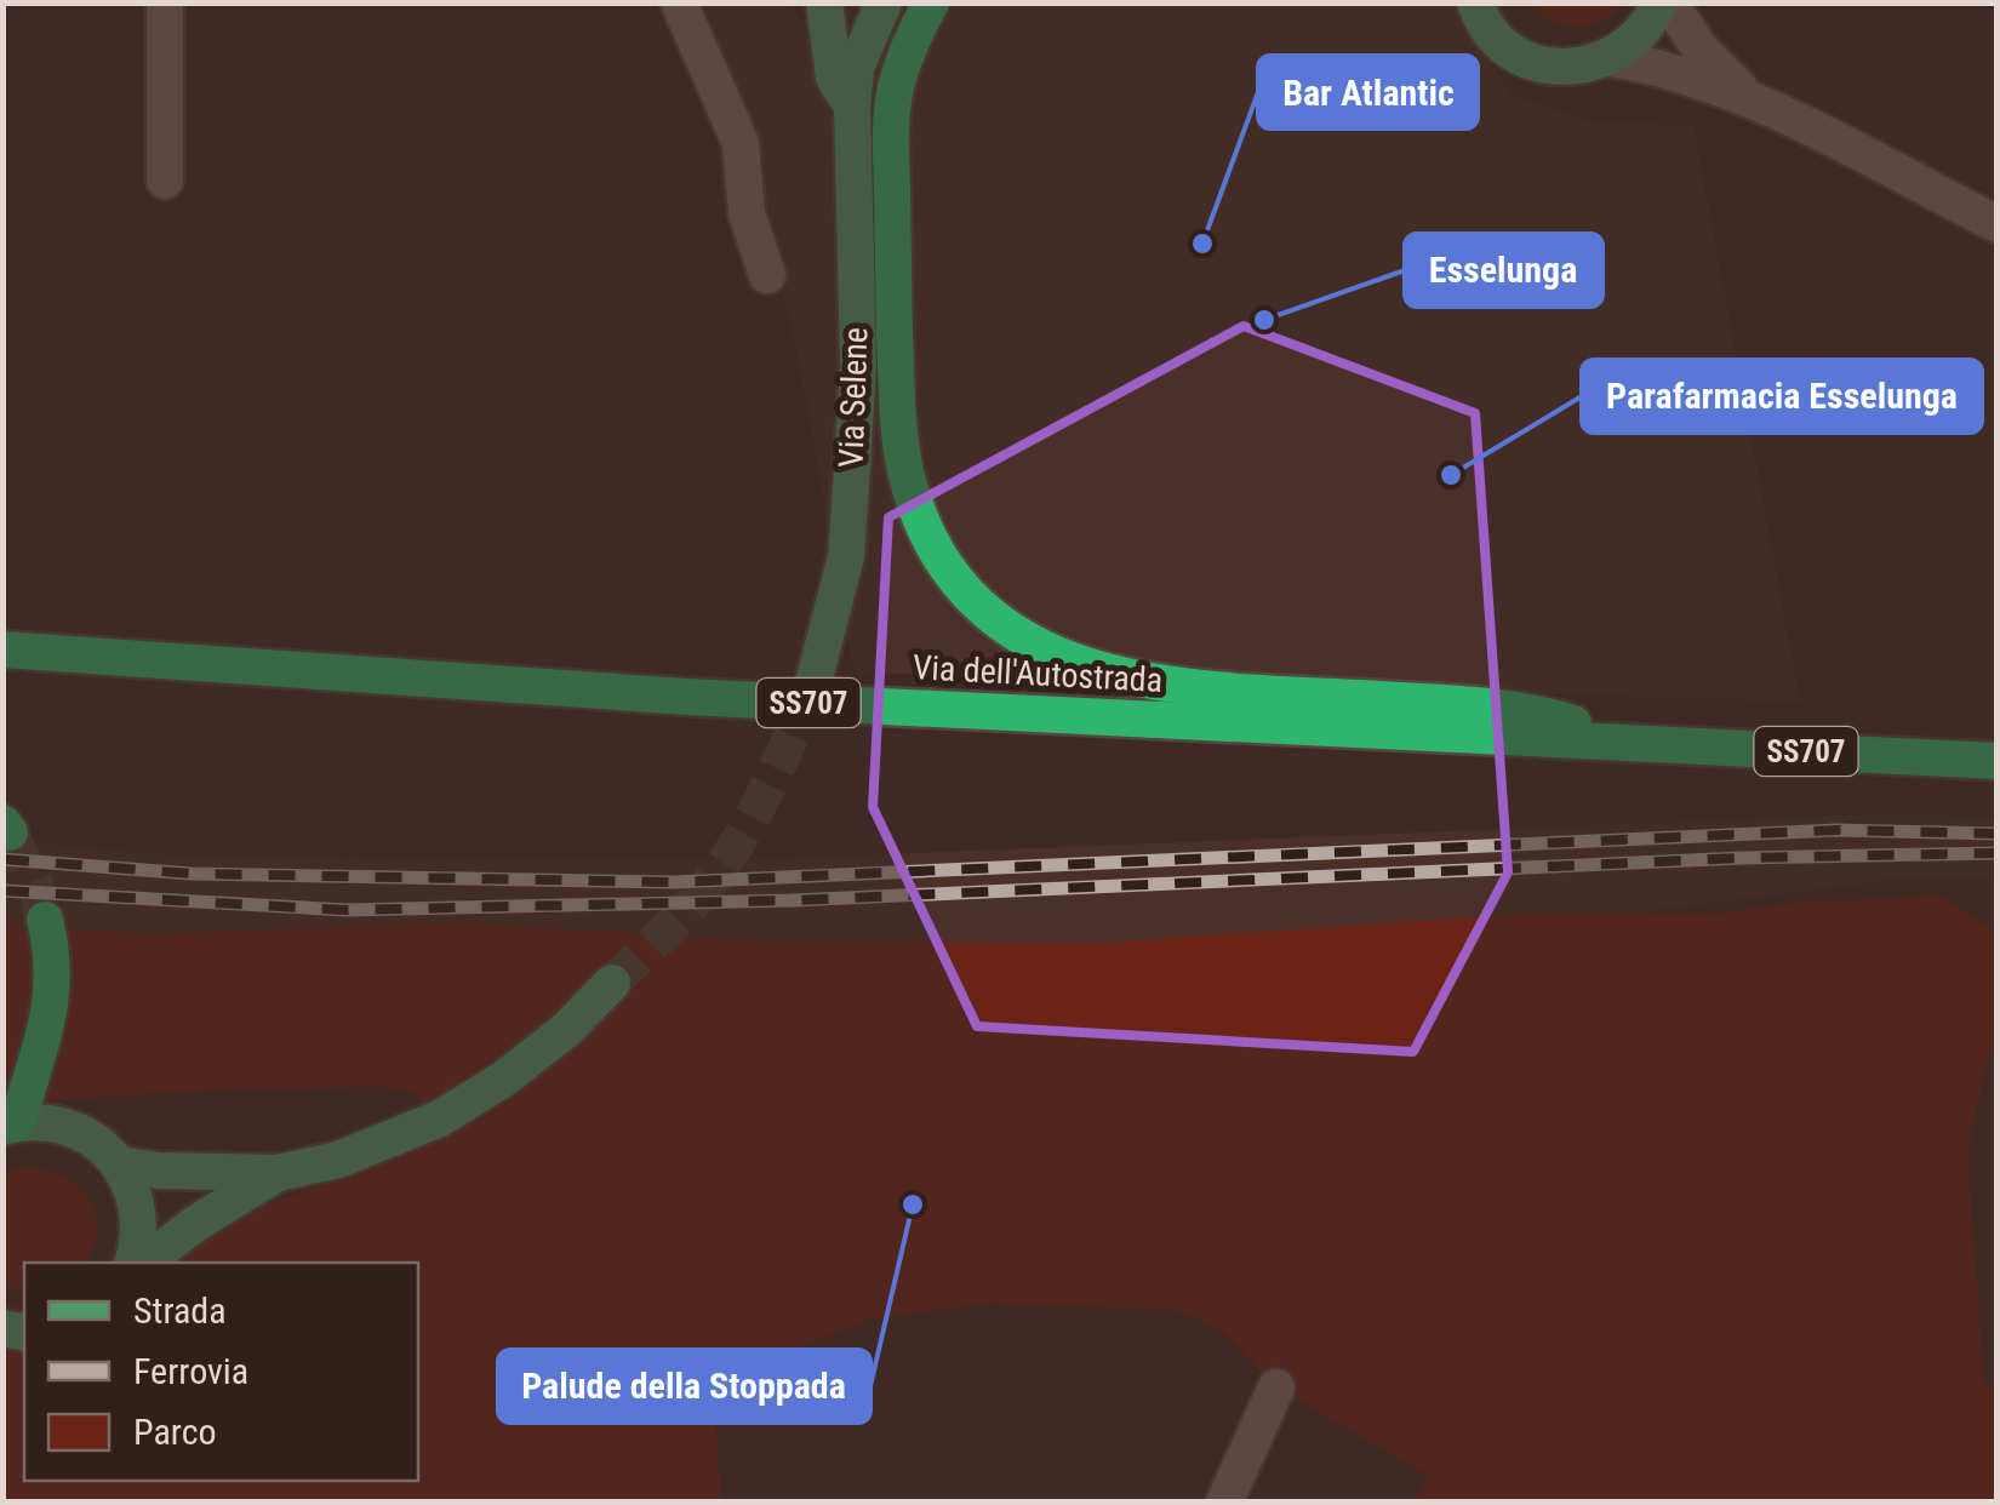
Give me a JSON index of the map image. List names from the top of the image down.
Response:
{
  "streets": {
    "highway": ["Via dell'Autostrada", "SS707"],
    "main road": ["Via Selene"]
  },
  "places": [
    "Bar Atlantic",
    "Esselunga",
    "Parafarmacia Esselunga",
    "Palude della Stoppada"
  ],
  "legend": ["Strada", "Ferrovia", "Parco"]
}
